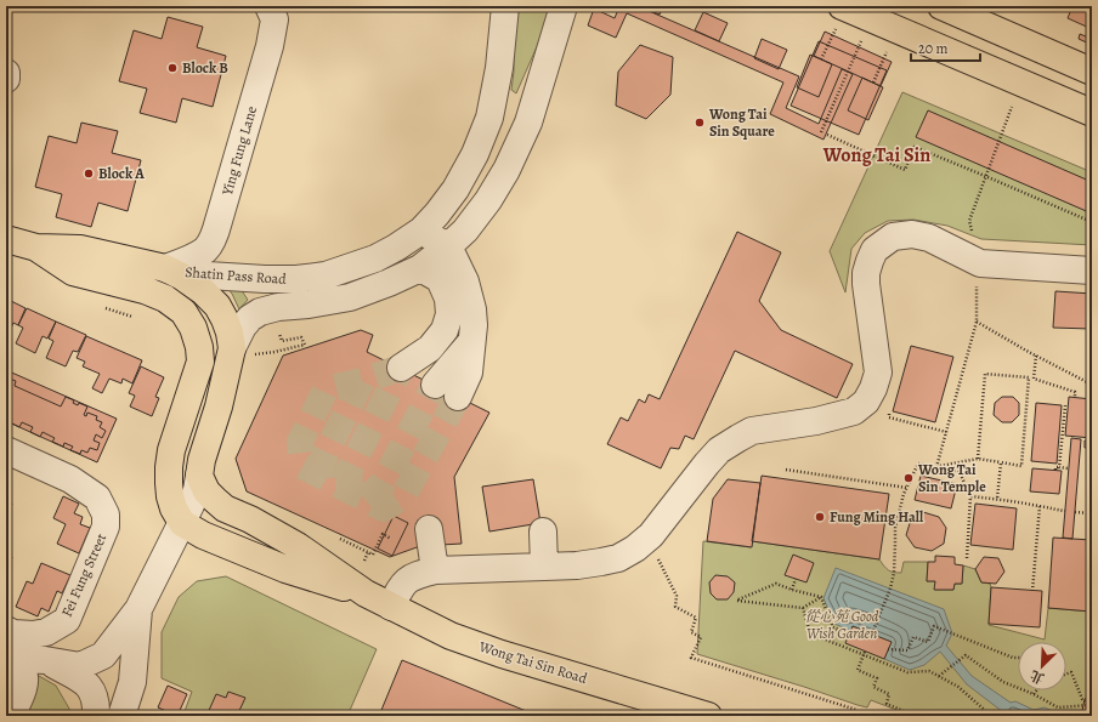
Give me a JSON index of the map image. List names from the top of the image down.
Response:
{
  "streets": {
    "main road": ["Shatin Pass Road", "Wong Tai Sin Road"],
    "street": ["Ying Fung Lane", "Fei Fung Street"]
  },
  "crossings": [
    ["Ying Fung Lane", "Shatin Pass Road"],
    ["Shatin Pass Road", "Wong Tai Sin Road"]
  ],
  "districts": ["Wong Tai Sin"],
  "parks": ["從心苑 Good Wish Garden"],
  "places": [
    "Block B",
    "Wong Tai Sin Square",
    "Block A",
    "Wong Tai Sin Temple",
    "Fung Ming Hall"
  ],
  "scale_bar": "20 m",
  "north": "bottom left"
}
